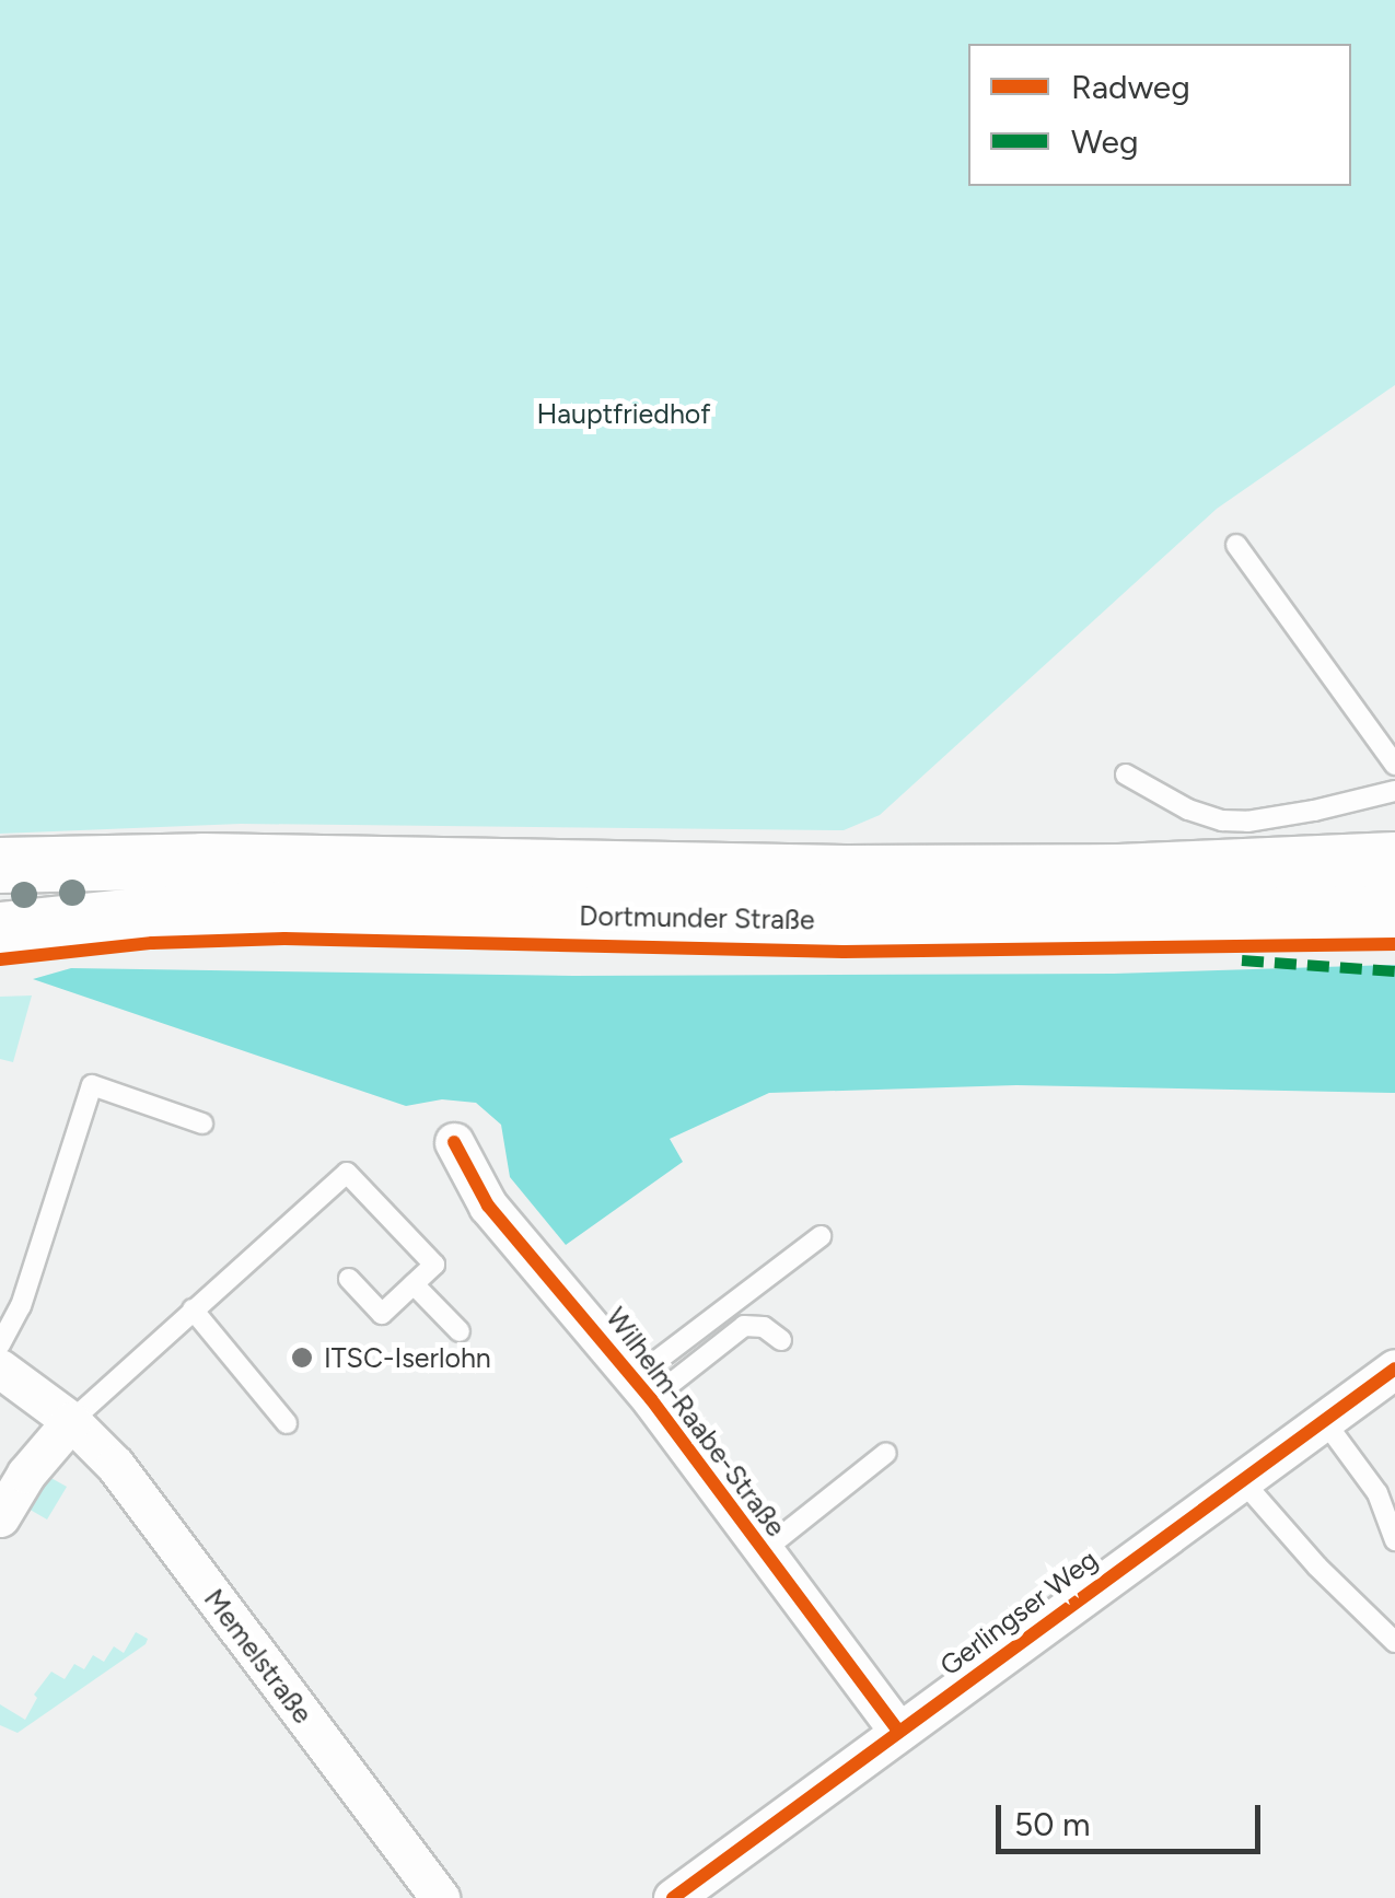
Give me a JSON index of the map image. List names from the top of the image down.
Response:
{
  "streets": {
    "main road": ["Dortmunder Straße"],
    "street": ["Wilhelm-Raabe-Straße", "Gerlingser Weg", "Memelstraße"]
  },
  "crossings": [
    ["Wilhelm-Raabe-Straße", "Gerlingser Weg"]
  ],
  "parks": ["Hauptfriedhof"],
  "places": ["ITSC-Iserlohn"],
  "legend": ["Radweg", "Weg"],
  "scale_bar": "50 m"
}
